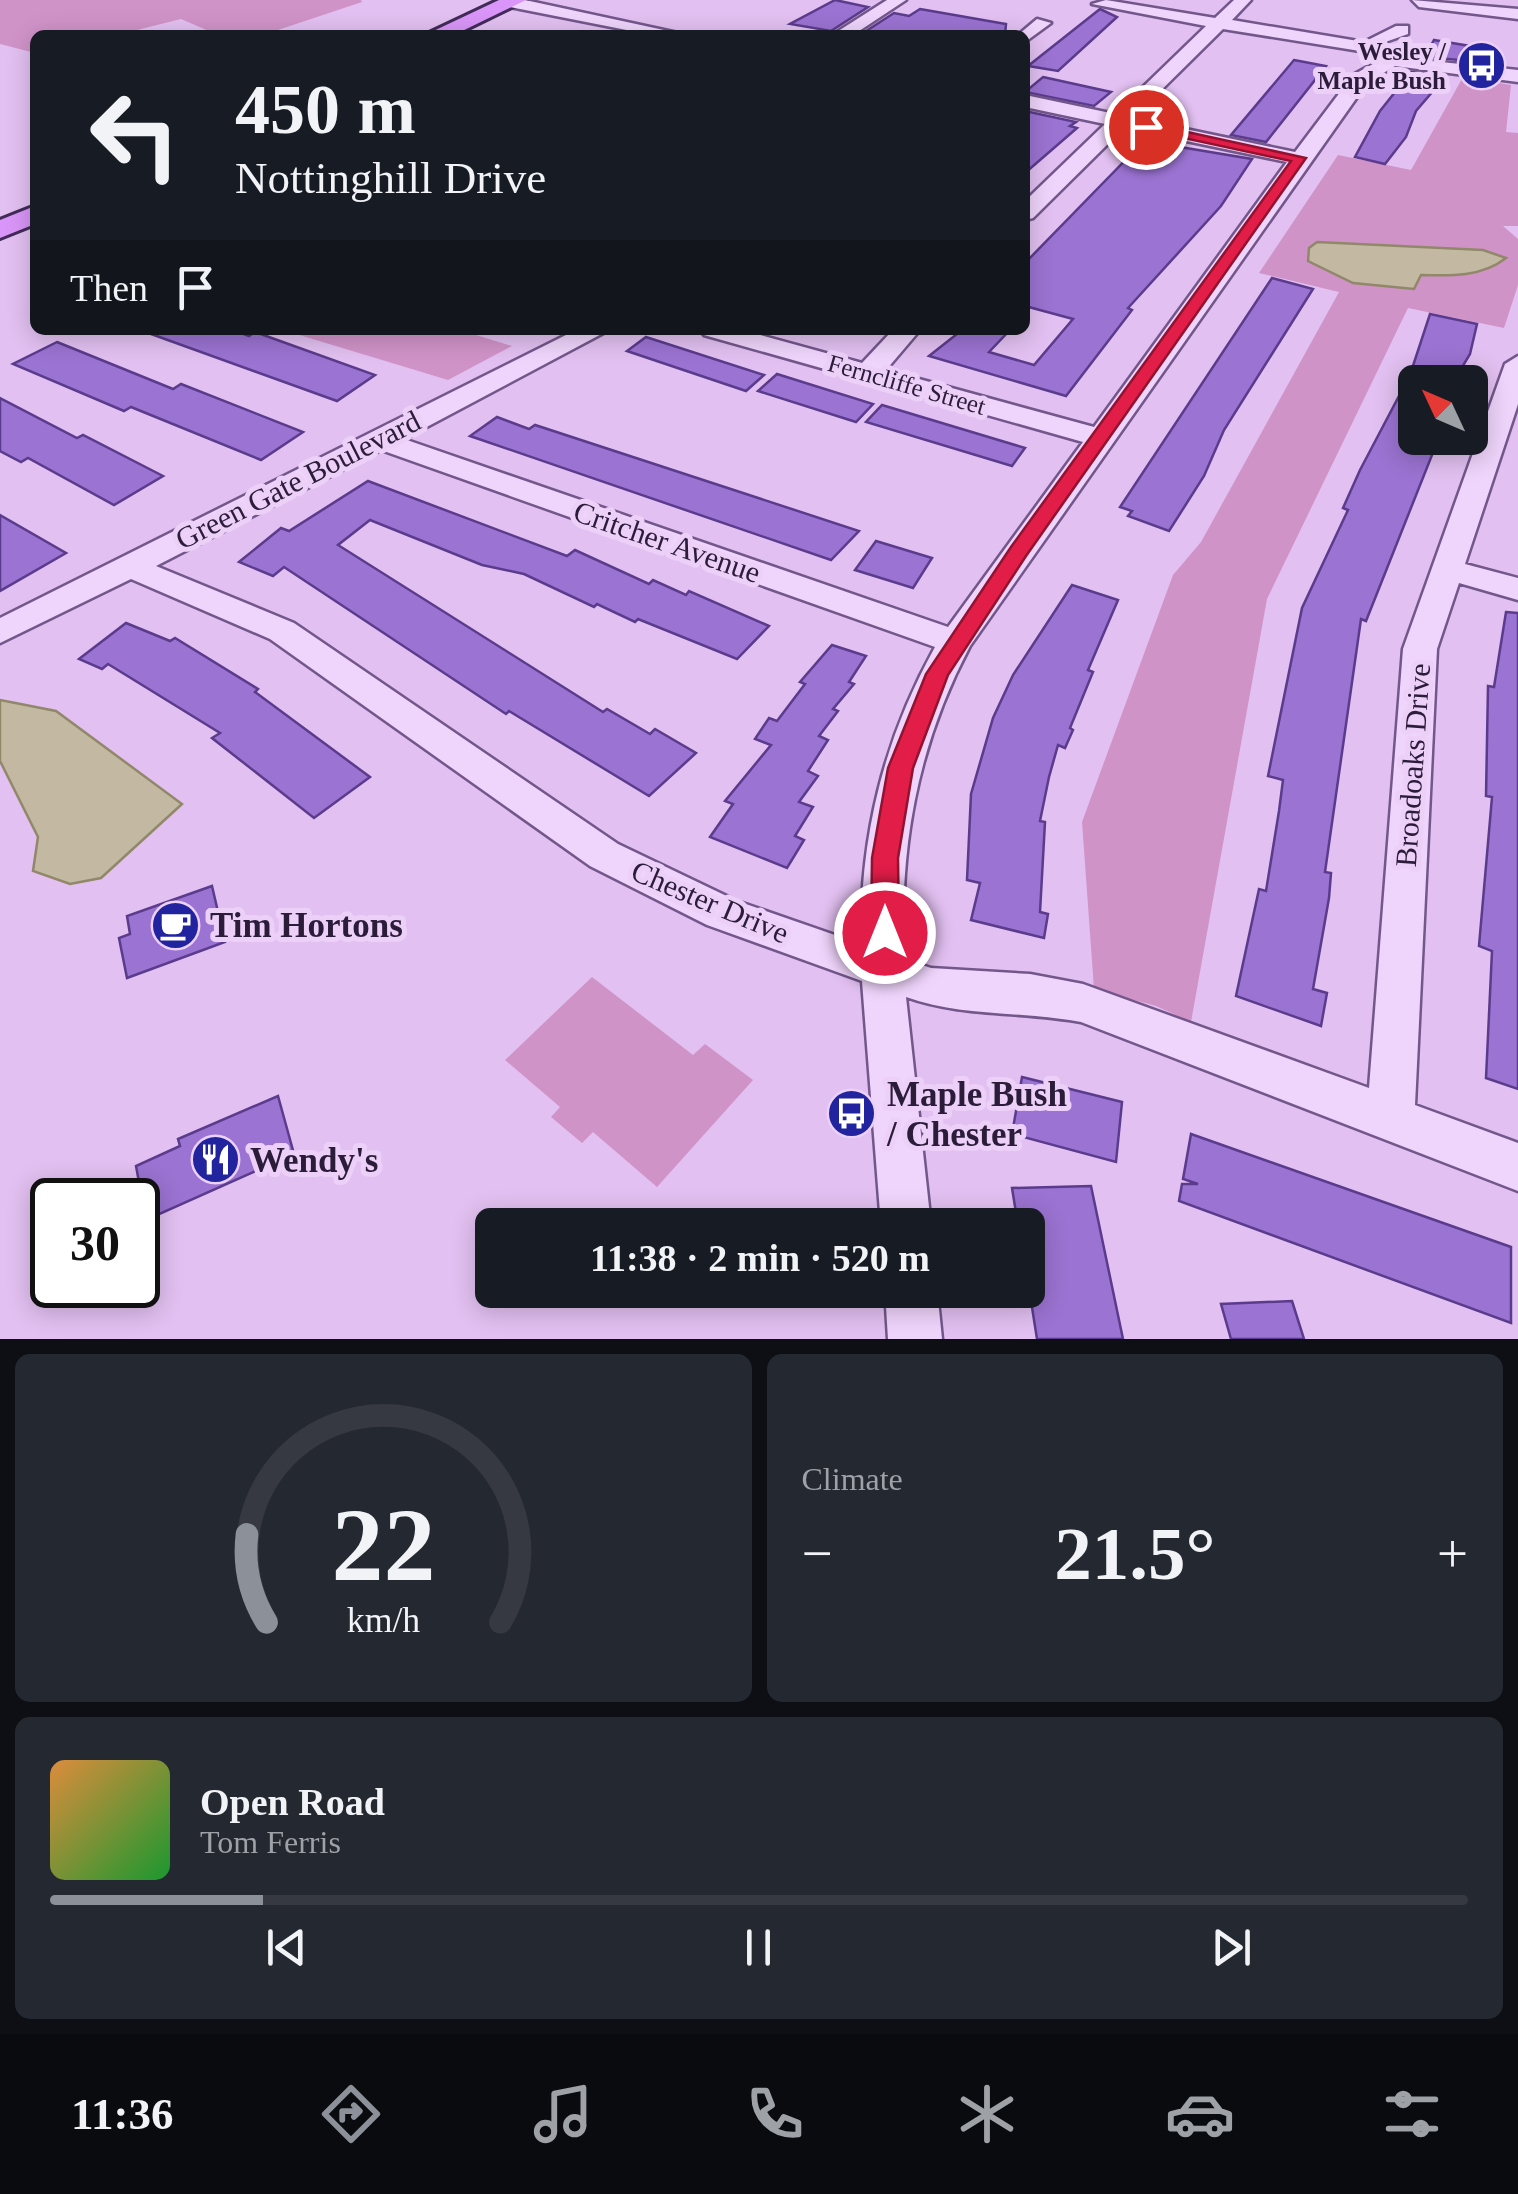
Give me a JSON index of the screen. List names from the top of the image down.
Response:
{
  "streets": {
    "street": [
      "Ferncliffe Street",
      "Green Gate Boulevard",
      "Critcher Avenue",
      "Broadoaks Drive",
      "Chester Drive"
    ]
  },
  "crossings": [
    ["Green Gate Boulevard", "Critcher Avenue"],
    ["Green Gate Boulevard", "Chester Drive"],
    ["Broadoaks Drive", "Chester Drive"]
  ],
  "places": {
    "bus stop": ["Wesley / Maple Bush", "Maple Bush / Chester"],
    "cafe": ["Tim Hortons"],
    "restaurant": ["Wendy's"]
  },
  "north": "top left",
  "page": {
    "turn": ["450 m", "Nottinghill Drive"],
    "then": "Then",
    "limit": "30",
    "trip": "11:38 · 2 min · 520 m",
    "tile": "Climate",
    "heat": ["−", "21.5°", "+"],
    "song": ["Open Road", "Tom Ferris"],
    "tabs": "11:36",
    "gauge": ["22", "km/h"]
  }
}
